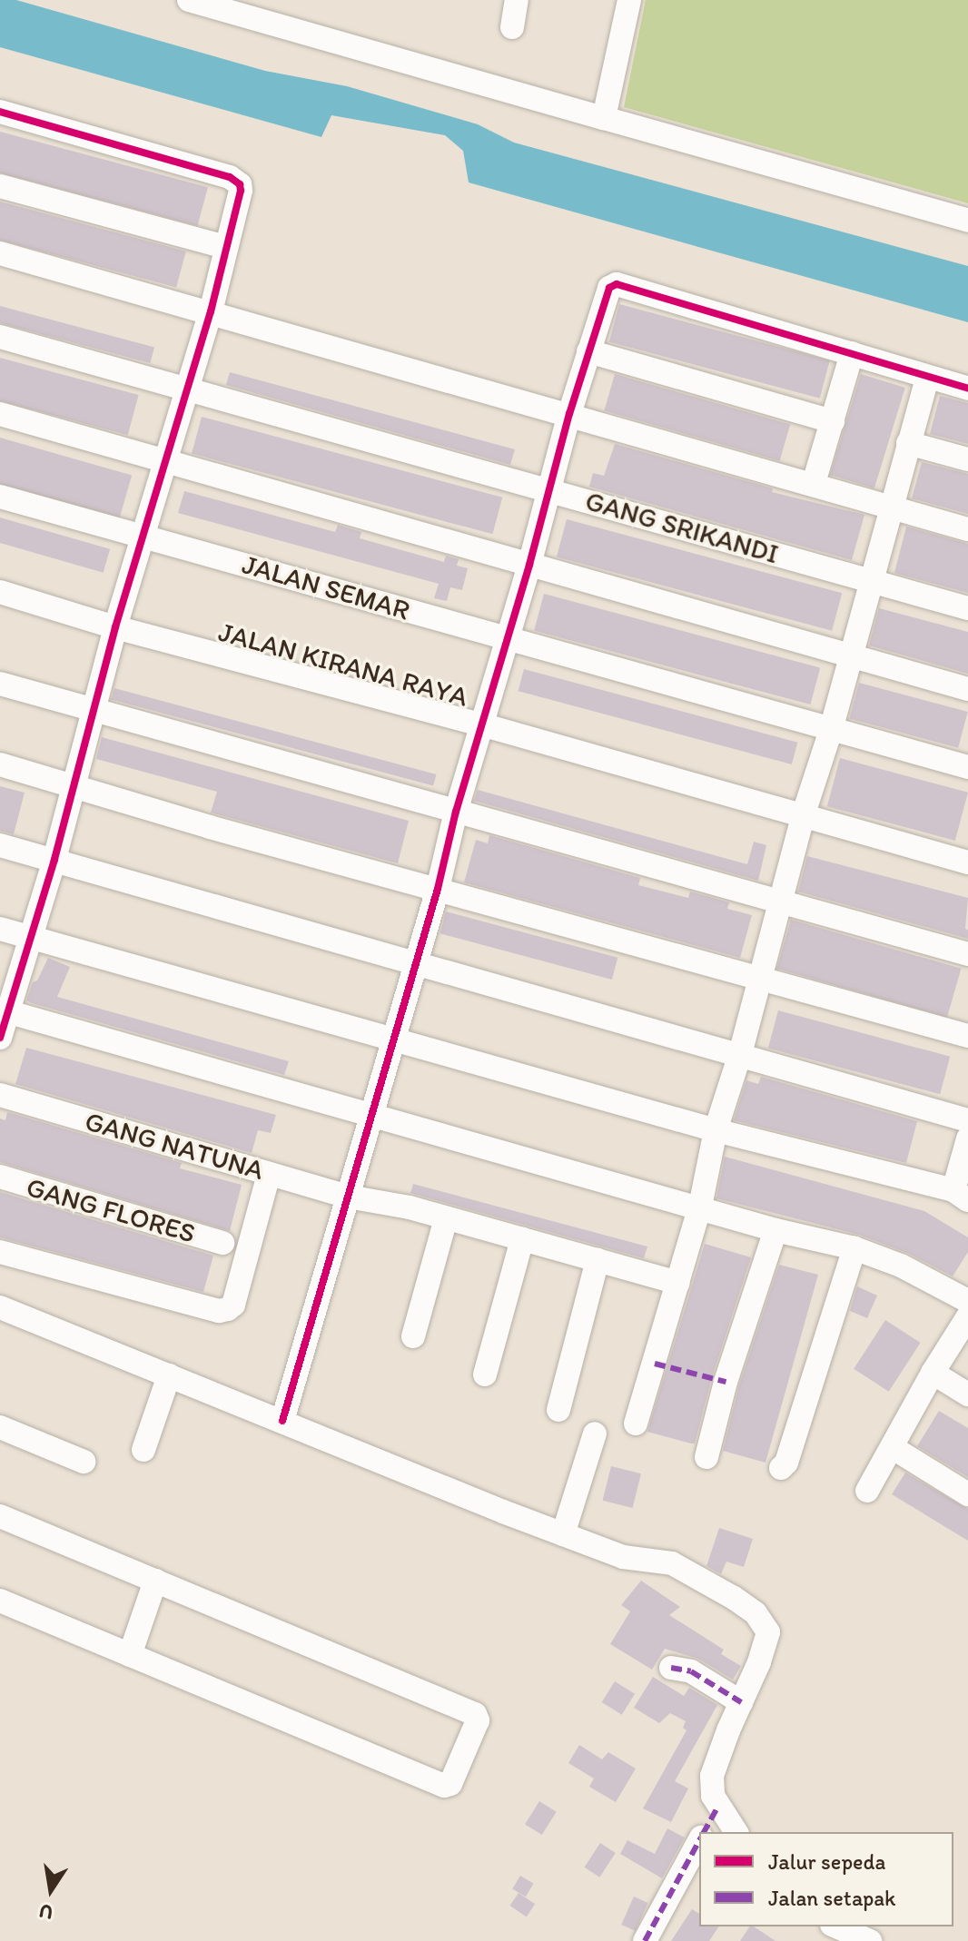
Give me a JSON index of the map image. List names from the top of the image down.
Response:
{
  "streets": {
    "street": [
      "GANG SRIKANDI",
      "JALAN SEMAR",
      "JALAN KIRANA RAYA",
      "GANG NATUNA",
      "GANG FLORES"
    ]
  },
  "legend": ["Jalur sepeda", "Jalan setapak"],
  "north": "bottom"
}
